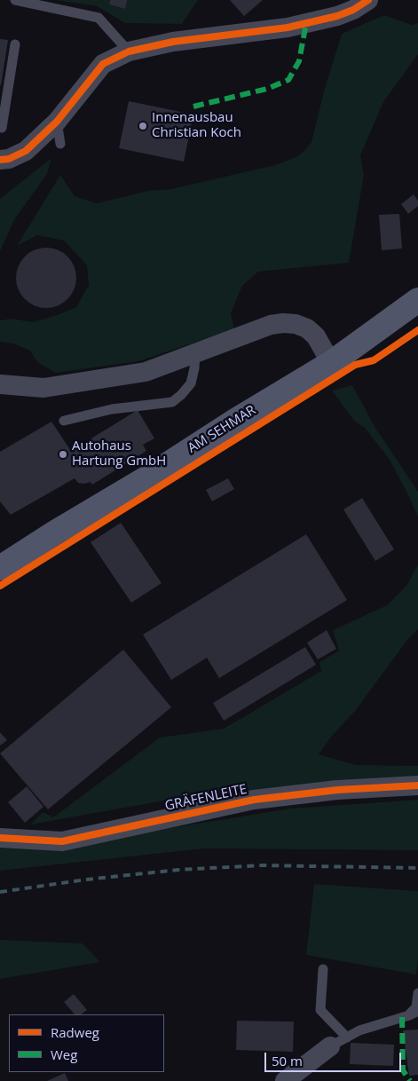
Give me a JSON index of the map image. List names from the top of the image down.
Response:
{
  "streets": {
    "main road": ["AM SEHMAR"],
    "street": ["GRÄFENLEITE"]
  },
  "places": ["Innenausbau Christian Koch", "Autohaus Hartung GmbH"],
  "legend": ["Radweg", "Weg"],
  "scale_bar": "50 m"
}
